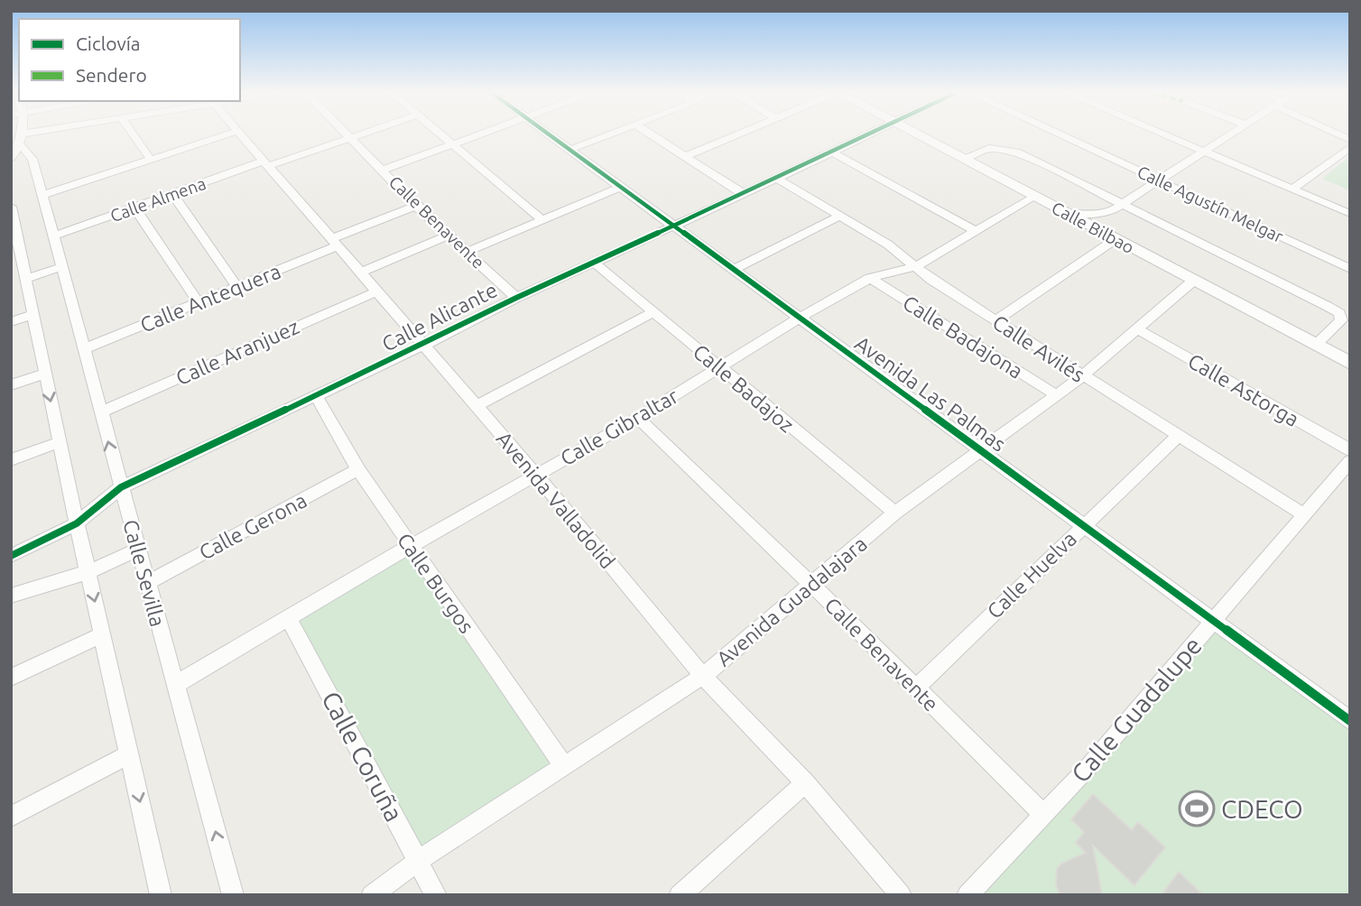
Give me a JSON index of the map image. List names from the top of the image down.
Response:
{
  "streets": {
    "street": [
      "Calle Almena",
      "Calle Agustín Melgar",
      "Calle Benavente",
      "Calle Bilbao",
      "Calle Antequera",
      "Calle Alicante",
      "Calle Badajona",
      "Calle Avilés",
      "Calle Aranjuez",
      "Calle Badajoz",
      "Calle Astorga",
      "Avenida Las Palmas",
      "Calle Gibraltar",
      "Avenida Valladolid",
      "Calle Gerona",
      "Calle Sevilla",
      "Calle Huelva",
      "Calle Burgos",
      "Avenida Guadalajara",
      "Calle Guadalupe",
      "Calle Coruña"
    ]
  },
  "crossings": [
    ["Calle Almena", "Calle Benavente"],
    ["Calle Almena", "Avenida Valladolid"],
    ["Calle Almena", "Calle Sevilla"],
    ["Calle Benavente", "Calle Antequera"],
    ["Calle Benavente", "Calle Alicante"],
    ["Calle Benavente", "Calle Gibraltar"],
    ["Calle Benavente", "Calle Huelva"],
    ["Calle Benavente", "Avenida Guadalajara"],
    ["Calle Benavente", "Calle Guadalupe"],
    ["Calle Bilbao", "Calle Gibraltar"],
    ["Calle Bilbao", "Avenida Guadalajara"],
    ["Calle Antequera", "Avenida Valladolid"],
    ["Calle Antequera", "Calle Sevilla"],
    ["Calle Alicante", "Calle Avilés"],
    ["Calle Alicante", "Calle Badajoz"],
    ["Calle Alicante", "Avenida Las Palmas"],
    ["Calle Alicante", "Avenida Valladolid"],
    ["Calle Alicante", "Calle Sevilla"],
    ["Calle Alicante", "Calle Burgos"],
    ["Calle Badajona", "Calle Gibraltar"],
    ["Calle Badajona", "Avenida Guadalajara"],
    ["Calle Avilés", "Calle Gibraltar"],
    ["Calle Avilés", "Calle Huelva"],
    ["Calle Avilés", "Avenida Guadalajara"],
    ["Calle Avilés", "Calle Guadalupe"],
    ["Calle Aranjuez", "Avenida Valladolid"],
    ["Calle Aranjuez", "Calle Sevilla"],
    ["Calle Badajoz", "Calle Gibraltar"],
    ["Calle Badajoz", "Avenida Guadalajara"],
    ["Calle Astorga", "Avenida Guadalajara"],
    ["Avenida Las Palmas", "Calle Gibraltar"],
    ["Avenida Las Palmas", "Calle Huelva"],
    ["Avenida Las Palmas", "Avenida Guadalajara"],
    ["Avenida Las Palmas", "Calle Guadalupe"],
    ["Calle Gibraltar", "Avenida Valladolid"],
    ["Calle Gibraltar", "Calle Sevilla"],
    ["Calle Gibraltar", "Calle Burgos"],
    ["Calle Gibraltar", "Calle Coruña"],
    ["Avenida Valladolid", "Avenida Guadalajara"],
    ["Calle Gerona", "Calle Sevilla"],
    ["Calle Gerona", "Calle Burgos"],
    ["Calle Burgos", "Avenida Guadalajara"],
    ["Avenida Guadalajara", "Calle Coruña"]
  ],
  "places": {
    "sports": ["CDECO"]
  },
  "legend": ["Ciclovía", "Sendero"]
}
